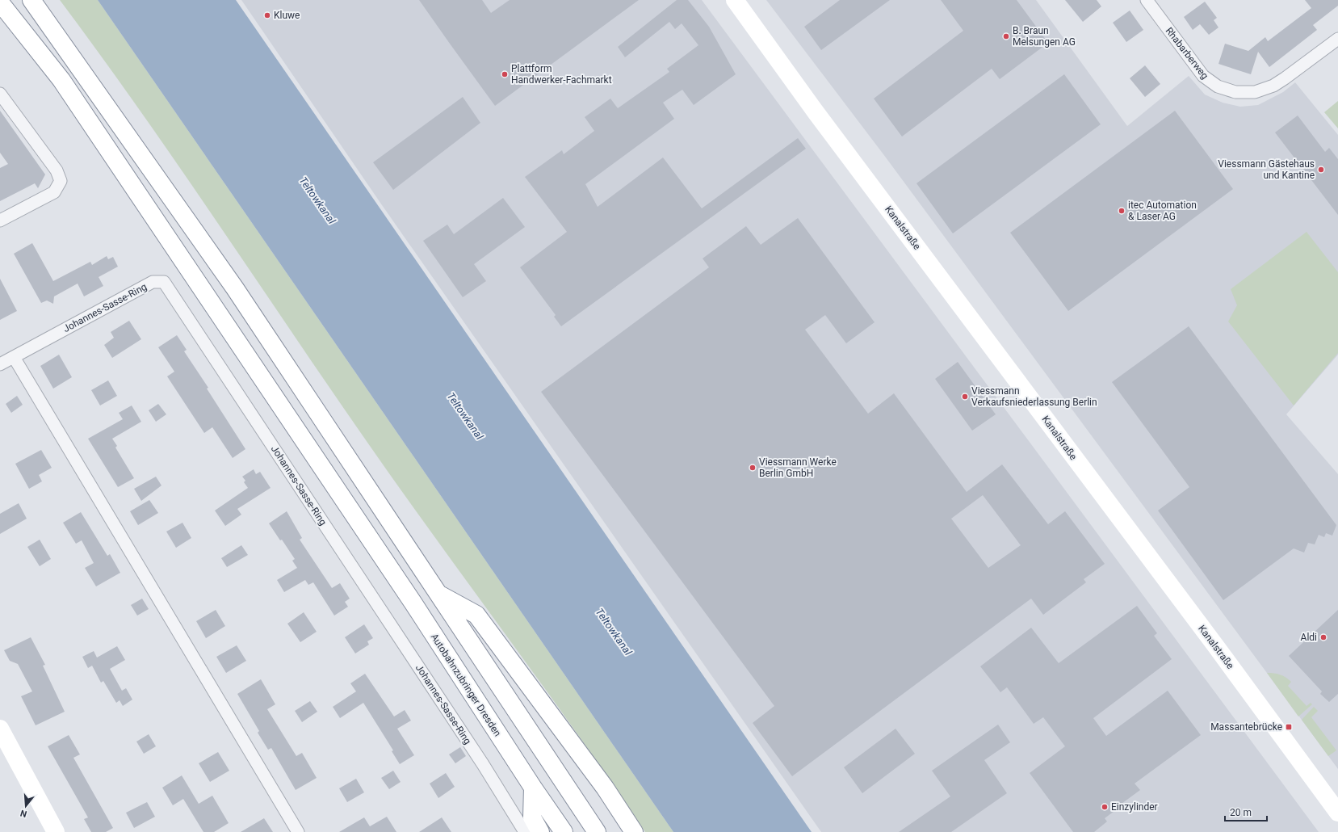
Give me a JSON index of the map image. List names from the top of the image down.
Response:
{
  "streets": {
    "main road": ["Kanalstraße", "Autobahnzubringer Dresden"],
    "street": ["Rhabarberweg", "Johannes-Sasse-Ring"]
  },
  "water": ["Teltowkanal"],
  "places": {
    "other": [
      "Kluwe",
      "B. Braun Melsungen AG",
      "Plattform Handwerker-Fachmarkt",
      "Viessmann Gästehaus und Kantine",
      "itec Automation & Laser AG",
      "Viessmann Verkaufsniederlassung Berlin",
      "Viessmann Werke Berlin GmbH",
      "Aldi",
      "Einzylinder"
    ],
    "transit": ["Massantebrücke"]
  },
  "scale_bar": "20 m",
  "north": "bottom"
}
